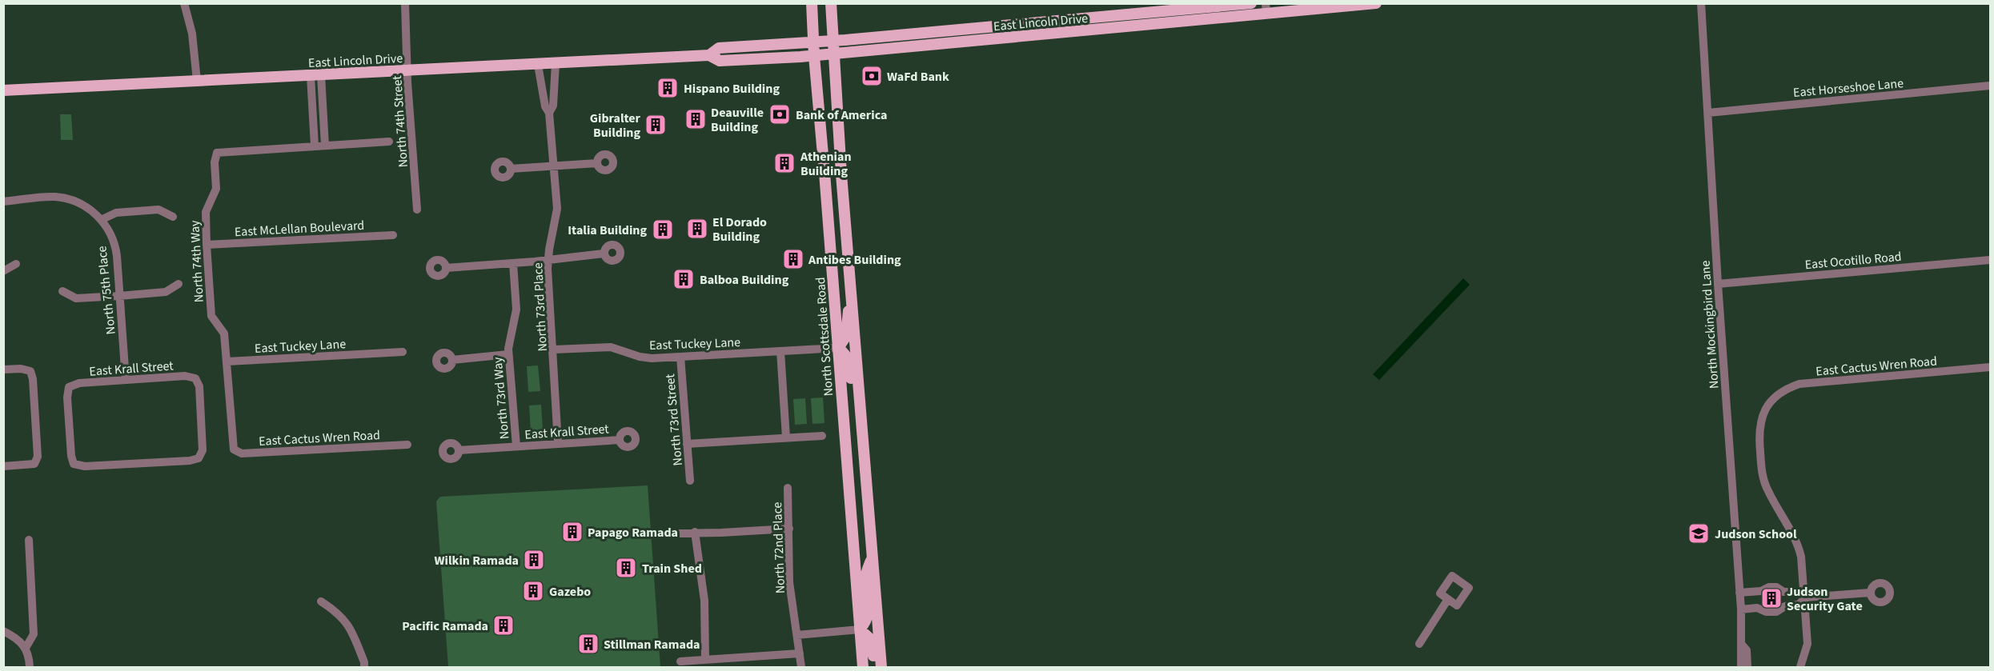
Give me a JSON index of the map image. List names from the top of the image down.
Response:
{
  "streets": {
    "main road": ["East Lincoln Drive", "North Scottsdale Road"],
    "street": [
      "East Horseshoe Lane",
      "North 74th Street",
      "East McLellan Boulevard",
      "East Ocotillo Road",
      "North 74th Way",
      "North 75th Place",
      "North 73rd Place",
      "North Mockingbird Lane",
      "East Tuckey Lane",
      "East Cactus Wren Road",
      "East Krall Street",
      "North 73rd Way",
      "North 73rd Street",
      "North 72nd Place"
    ]
  },
  "crossings": [
    ["East Lincoln Drive", "North 74th Street"],
    ["East Lincoln Drive", "North 73rd Place"],
    ["East Lincoln Drive", "North Scottsdale Road"],
    ["East Horseshoe Lane", "North Mockingbird Lane"],
    ["East McLellan Boulevard", "North 74th Way"],
    ["East Ocotillo Road", "North Mockingbird Lane"],
    ["North 74th Way", "East Tuckey Lane"],
    ["North 74th Way", "East Cactus Wren Road"],
    ["North 75th Place", "East Krall Street"],
    ["North 73rd Place", "East Tuckey Lane"],
    ["North 73rd Place", "East Krall Street"],
    ["North Scottsdale Road", "East Tuckey Lane"],
    ["East Tuckey Lane", "North 73rd Street"],
    ["East Krall Street", "North 73rd Way"]
  ],
  "places": {
    "bank": ["WaFd Bank", "Bank of America"],
    "building": [
      "Hispano Building",
      "Deauville Building",
      "Gibralter Building",
      "Athenian Building",
      "El Dorado Building",
      "Italia Building",
      "Antibes Building",
      "Balboa Building",
      "Papago Ramada",
      "Wilkin Ramada",
      "Train Shed",
      "Gazebo",
      "Judson Security Gate",
      "Pacific Ramada",
      "Stillman Ramada"
    ],
    "school or university": ["Judson School"]
  }
}
